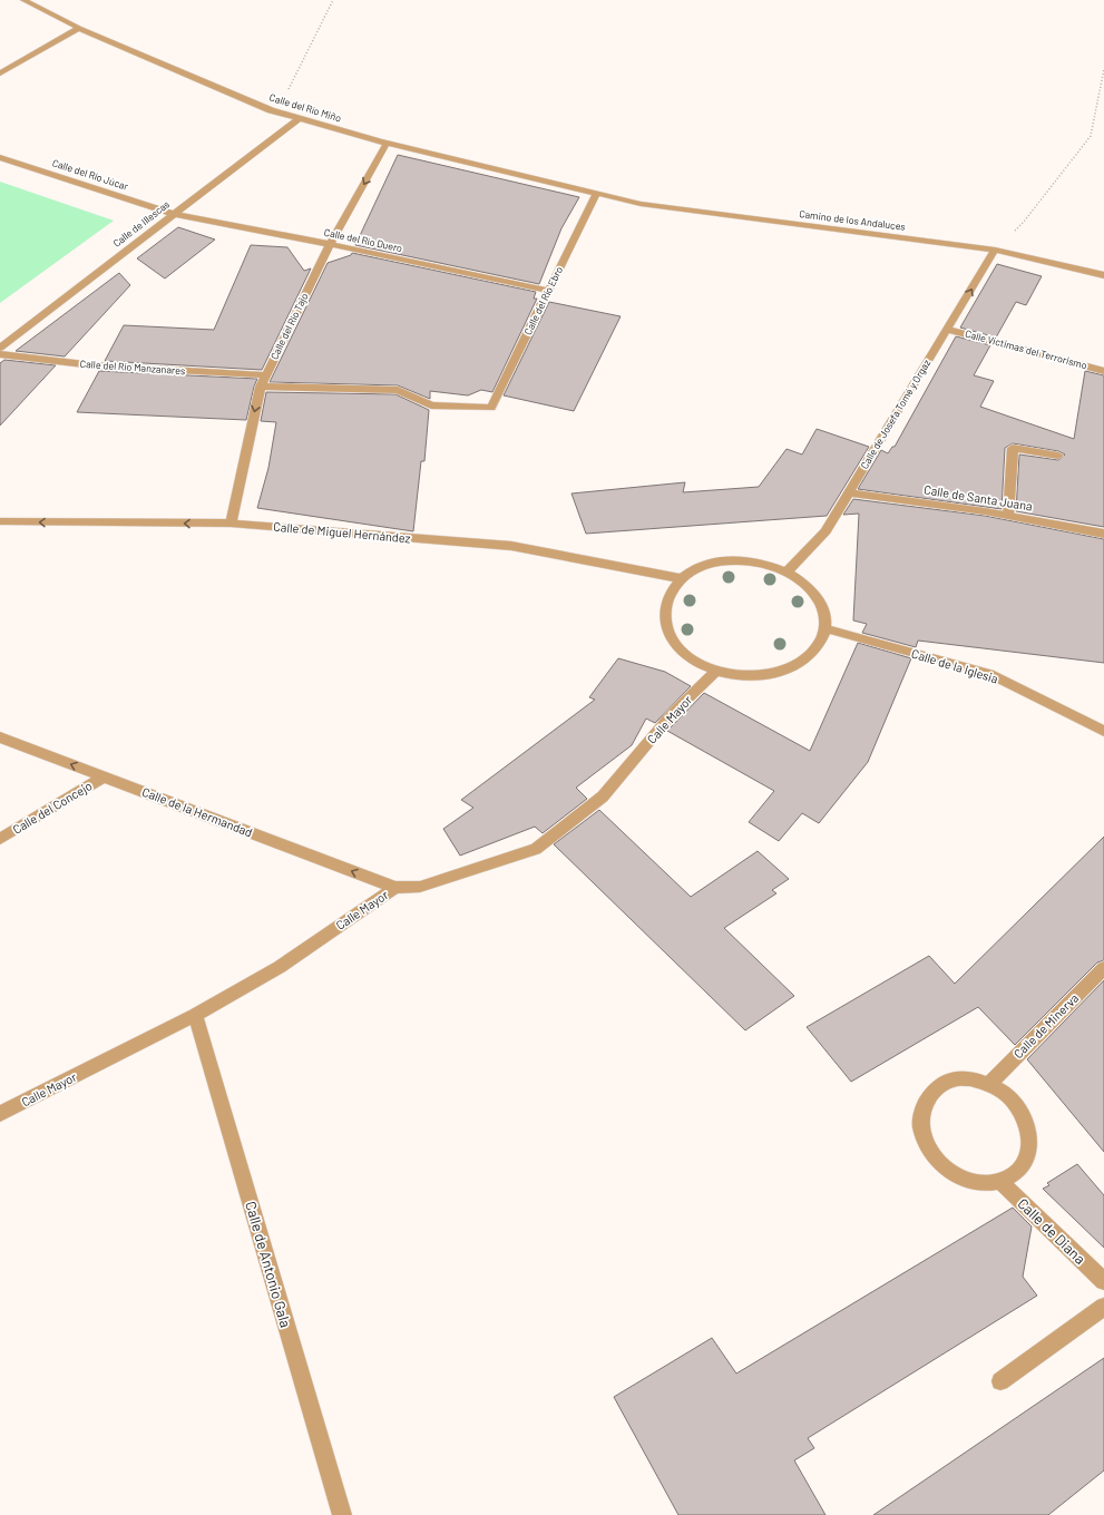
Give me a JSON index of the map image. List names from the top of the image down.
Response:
{
  "streets": {
    "street": [
      "Calle del Río Miño",
      "Calle del Río Júcar",
      "Camino de los Andaluces",
      "Calle de Illescas",
      "Calle del Río Duero",
      "Calle del Río Ebro",
      "Calle del Río Tajo",
      "Calle Víctimas del Terrorismo",
      "Calle del Río Manzanares",
      "Calle de Josefa Tomé y Orgaz",
      "Calle de Santa Juana",
      "Calle de Miguel Hernández",
      "Calle de la Iglesia",
      "Calle Mayor",
      "Calle del Concejo",
      "Calle de la Hermandad",
      "Calle de Minerva",
      "Calle de Diana",
      "Calle de Antonio Gala"
    ]
  },
  "crossings": [
    ["Calle del Río Miño", "Camino de los Andaluces"],
    ["Calle del Río Miño", "Calle de Illescas"],
    ["Calle del Río Miño", "Calle del Río Ebro"],
    ["Calle del Río Miño", "Calle del Río Tajo"],
    ["Calle del Río Júcar", "Calle de Illescas"],
    ["Calle del Río Júcar", "Calle del Río Duero"],
    ["Camino de los Andaluces", "Calle del Río Ebro"],
    ["Camino de los Andaluces", "Calle de Josefa Tomé y Orgaz"],
    ["Calle de Illescas", "Calle del Río Duero"],
    ["Calle del Río Duero", "Calle del Río Ebro"],
    ["Calle del Río Duero", "Calle del Río Tajo"],
    ["Calle del Río Ebro", "Calle del Río Tajo"],
    ["Calle del Río Tajo", "Calle del Río Manzanares"],
    ["Calle del Río Tajo", "Calle de Miguel Hernández"],
    ["Calle Víctimas del Terrorismo", "Calle de Josefa Tomé y Orgaz"],
    ["Calle de Josefa Tomé y Orgaz", "Calle de Santa Juana"],
    ["Calle de Josefa Tomé y Orgaz", "Calle de Miguel Hernández"],
    ["Calle de Josefa Tomé y Orgaz", "Calle de la Iglesia"],
    ["Calle de Josefa Tomé y Orgaz", "Calle Mayor"],
    ["Calle de Miguel Hernández", "Calle de la Iglesia"],
    ["Calle de Miguel Hernández", "Calle Mayor"],
    ["Calle de la Iglesia", "Calle Mayor"],
    ["Calle Mayor", "Calle de la Hermandad"],
    ["Calle Mayor", "Calle de Antonio Gala"],
    ["Calle del Concejo", "Calle de la Hermandad"],
    ["Calle de Minerva", "Calle de Diana"]
  ],
  "one_way": ["Calle del Río Tajo", "Calle de la Hermandad"]
}
